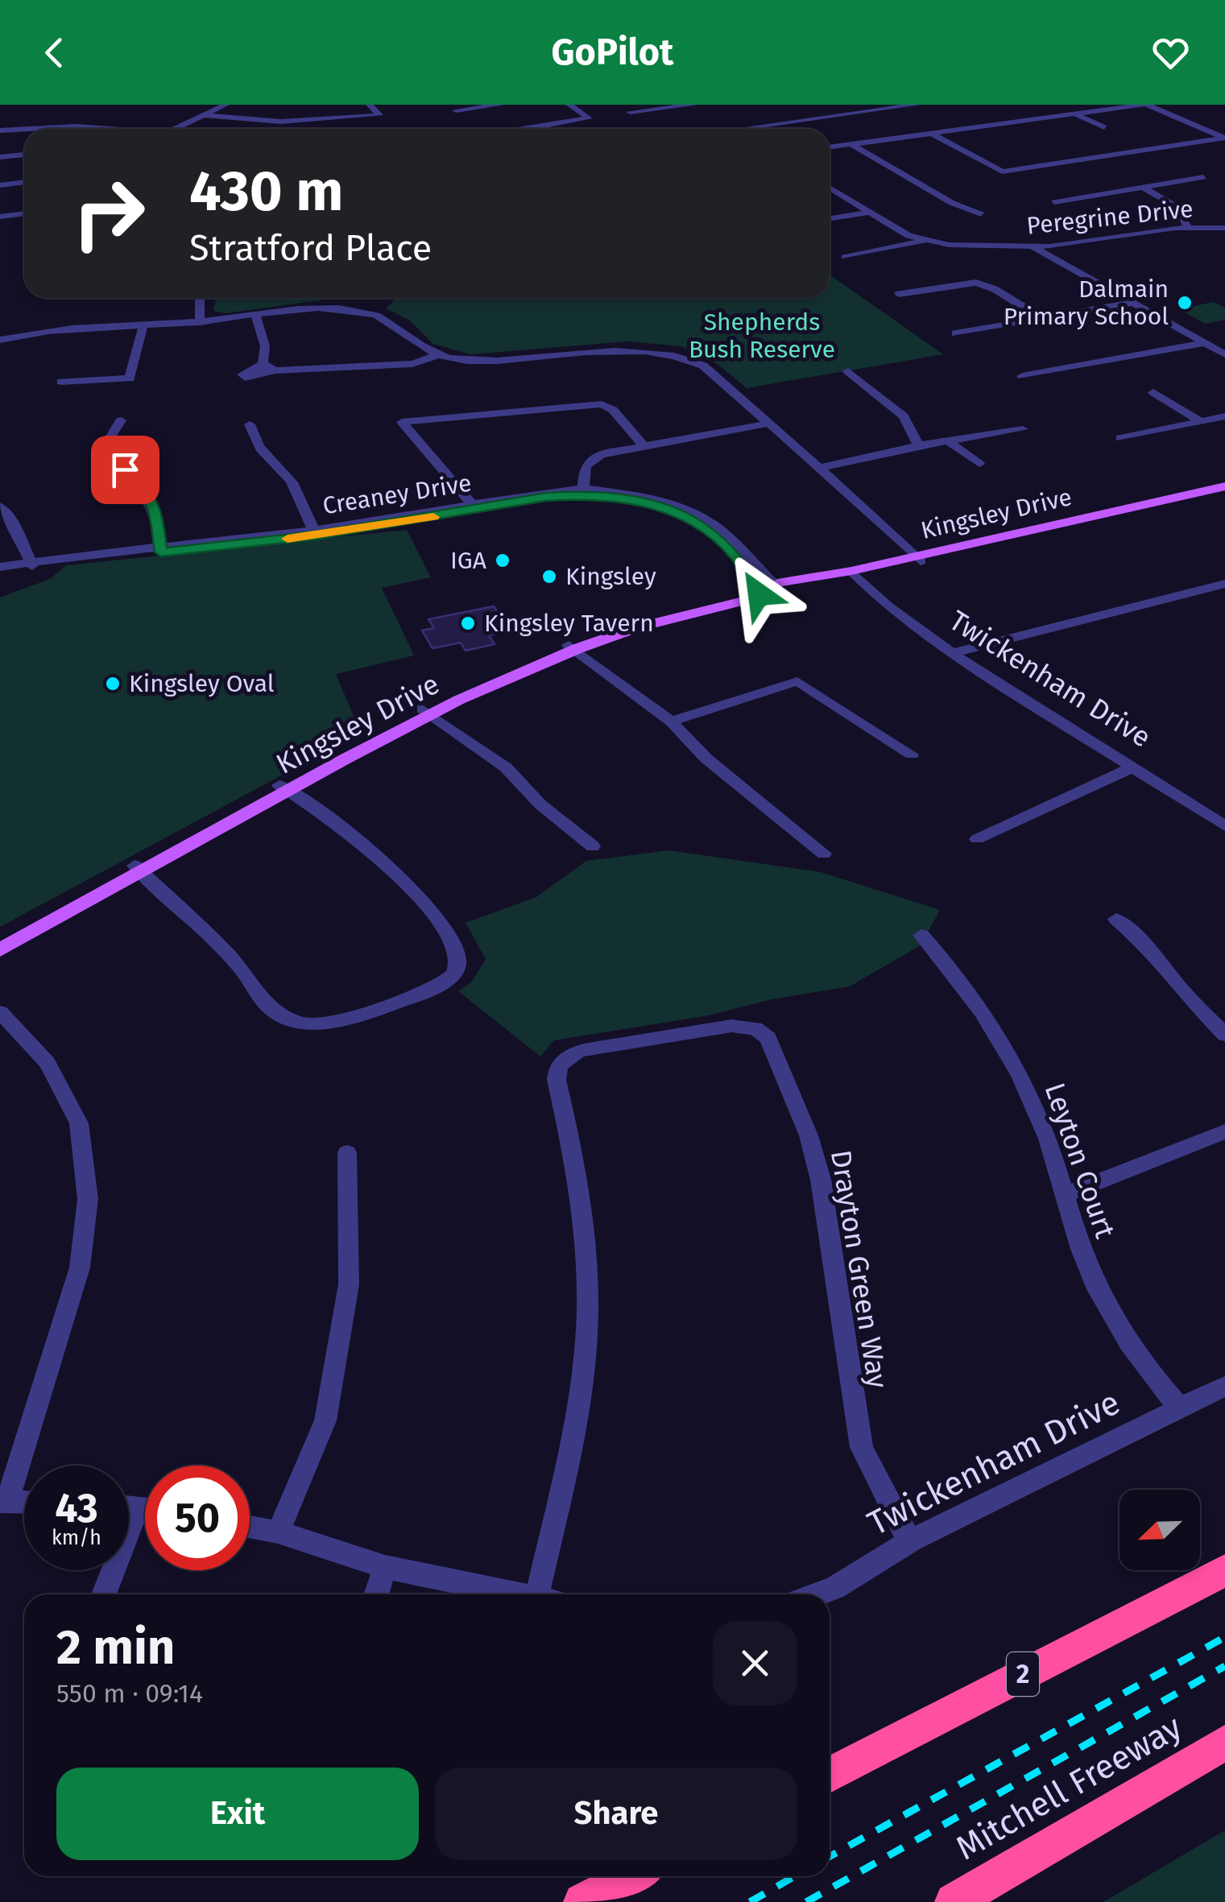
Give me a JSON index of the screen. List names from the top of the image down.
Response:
{
  "streets": {
    "highway": ["2", "Mitchell Freeway"],
    "main road": ["Kingsley Drive"],
    "street": [
      "Peregrine Drive",
      "Creaney Drive",
      "Twickenham Drive",
      "Leyton Court",
      "Drayton Green Way"
    ]
  },
  "crossings": [
    ["Creaney Drive", "Kingsley Drive"],
    ["Kingsley Drive", "Twickenham Drive"],
    ["Twickenham Drive", "Leyton Court"],
    ["Twickenham Drive", "Drayton Green Way"]
  ],
  "parks": ["Shepherds Bush Reserve"],
  "places": [
    "Dalmain Primary School",
    "IGA",
    "Kingsley",
    "Kingsley Tavern",
    "Kingsley Oval"
  ],
  "north": "bottom left",
  "page": {
    "header": "GoPilot",
    "turn": ["430 m", "Stratford Place"],
    "speed": "43 km/h",
    "limit": "50",
    "heading": ["2 min", "550 m · 09:14"],
    "buttons": ["Exit", "Share"]
  }
}
